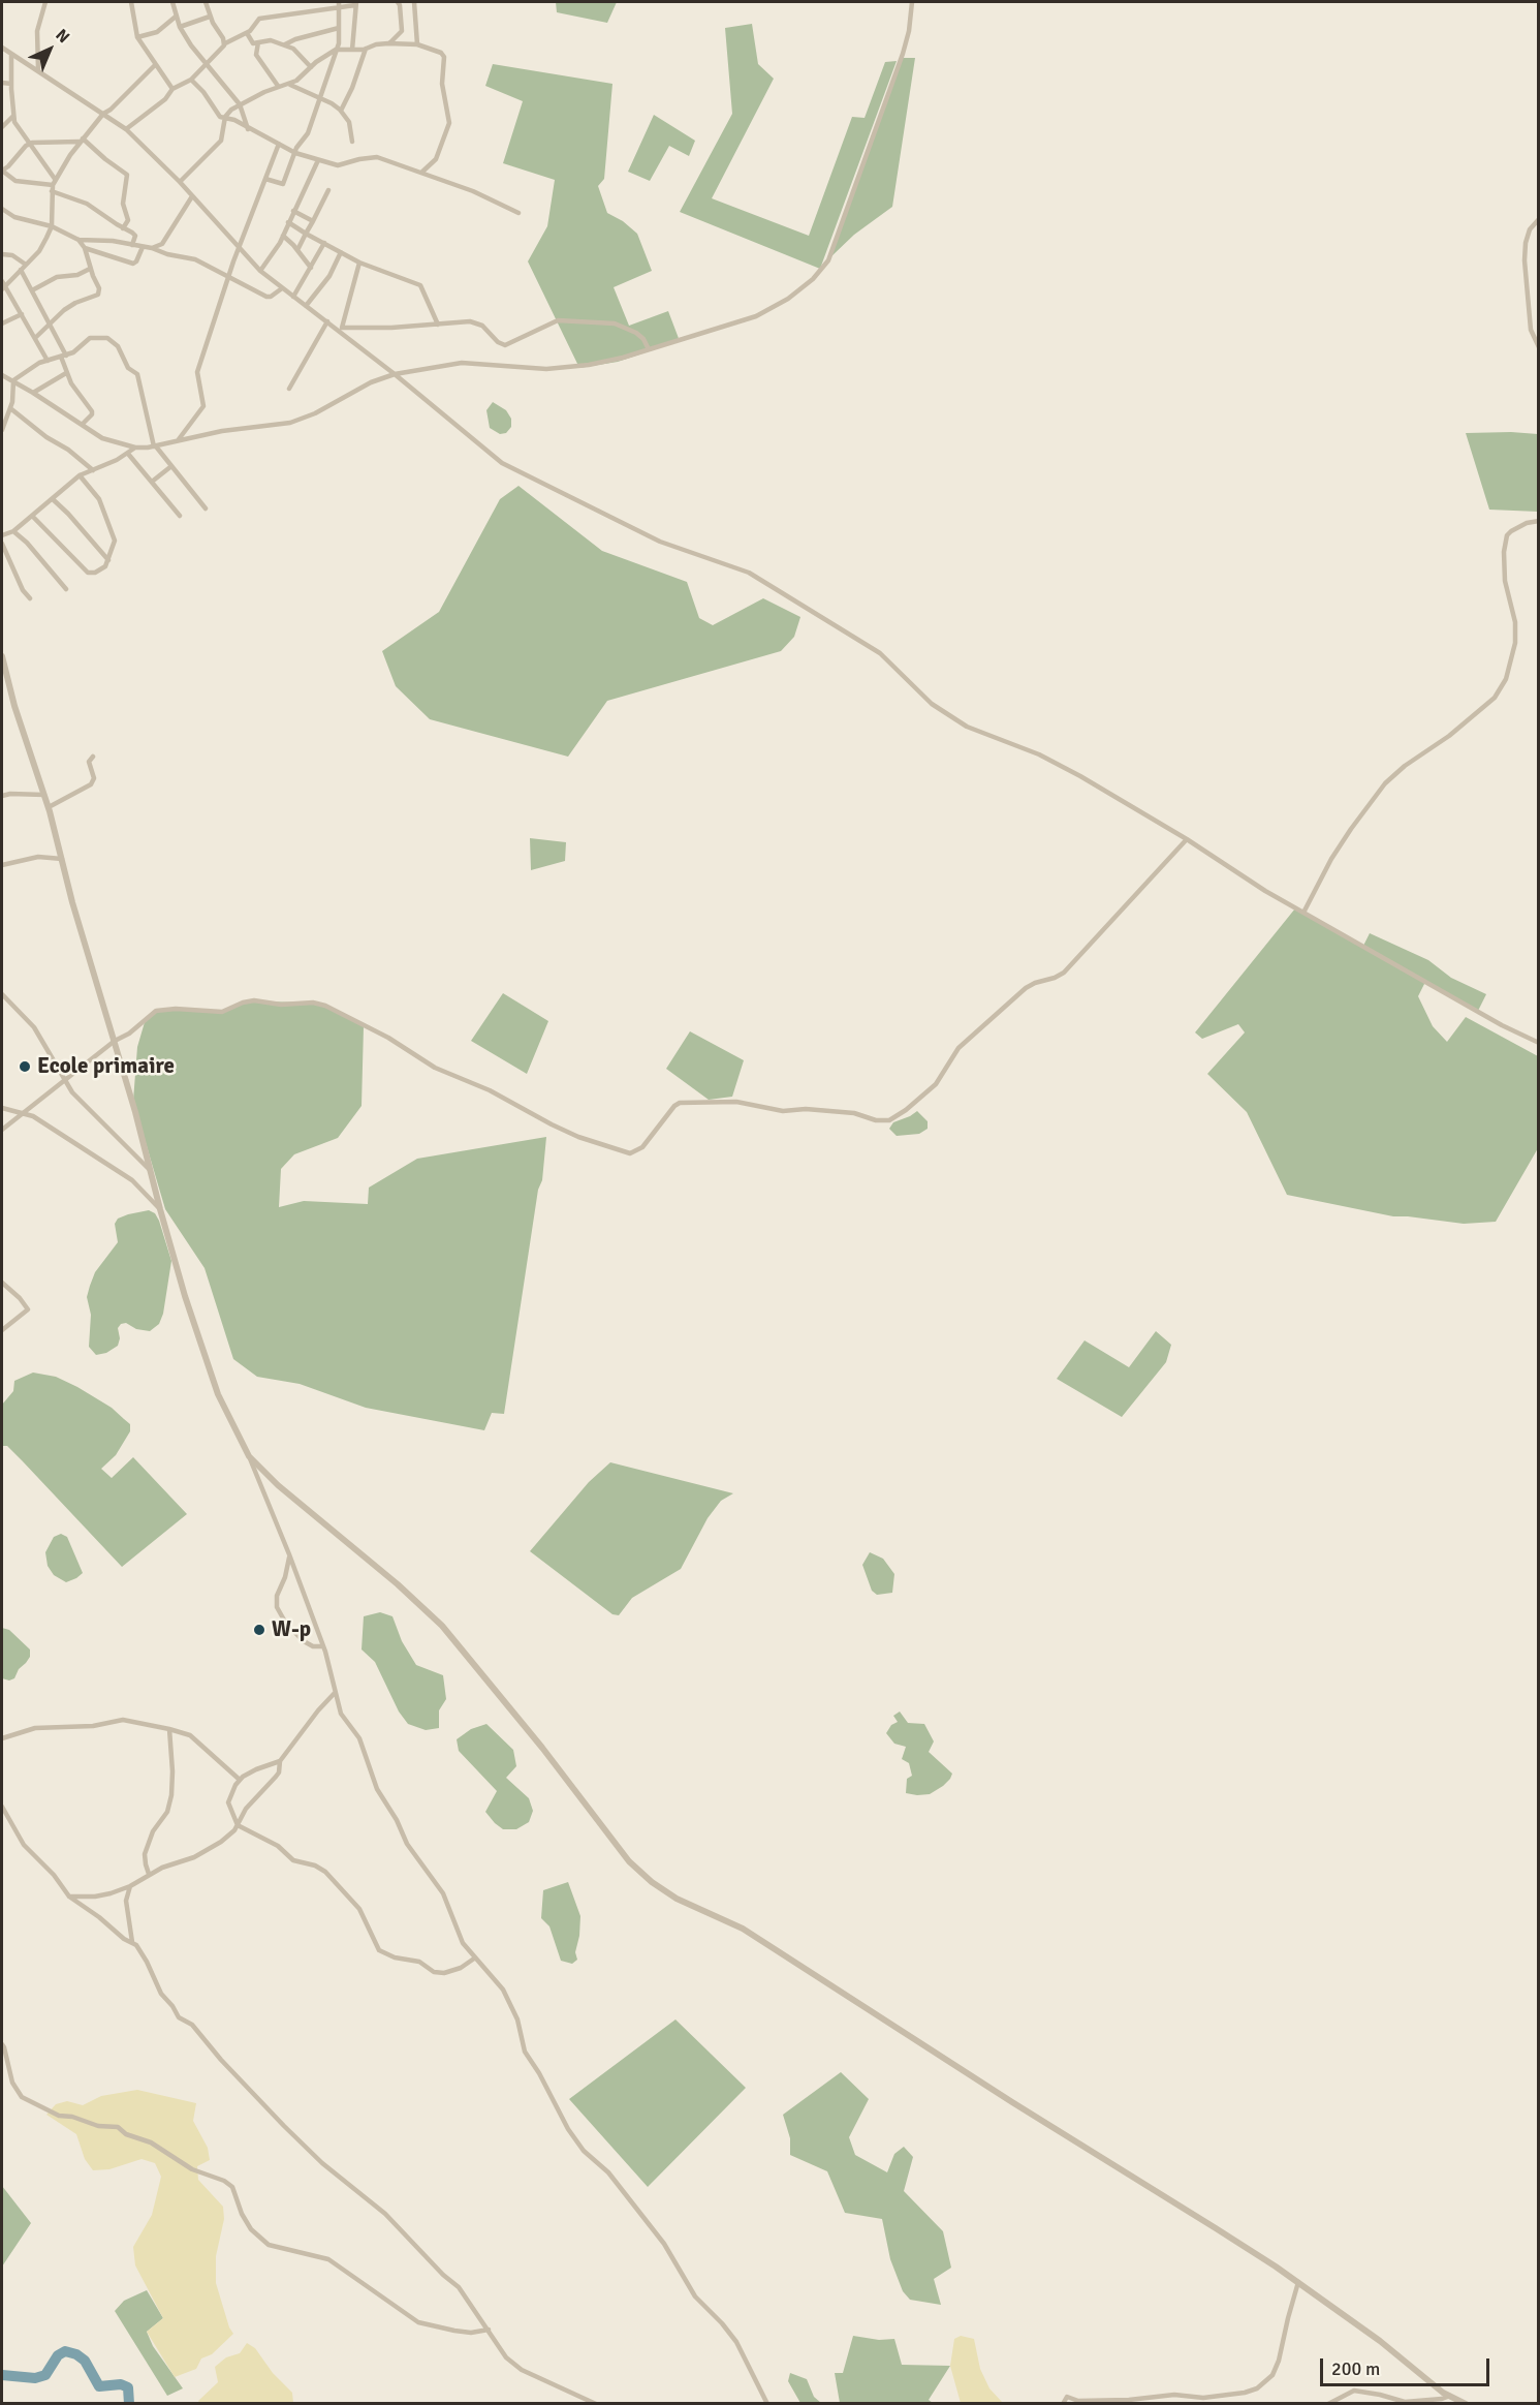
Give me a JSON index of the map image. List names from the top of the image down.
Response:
{
  "places": ["Ecole primaire", "W-p"],
  "scale_bar": "200 m",
  "north": "top right"
}
